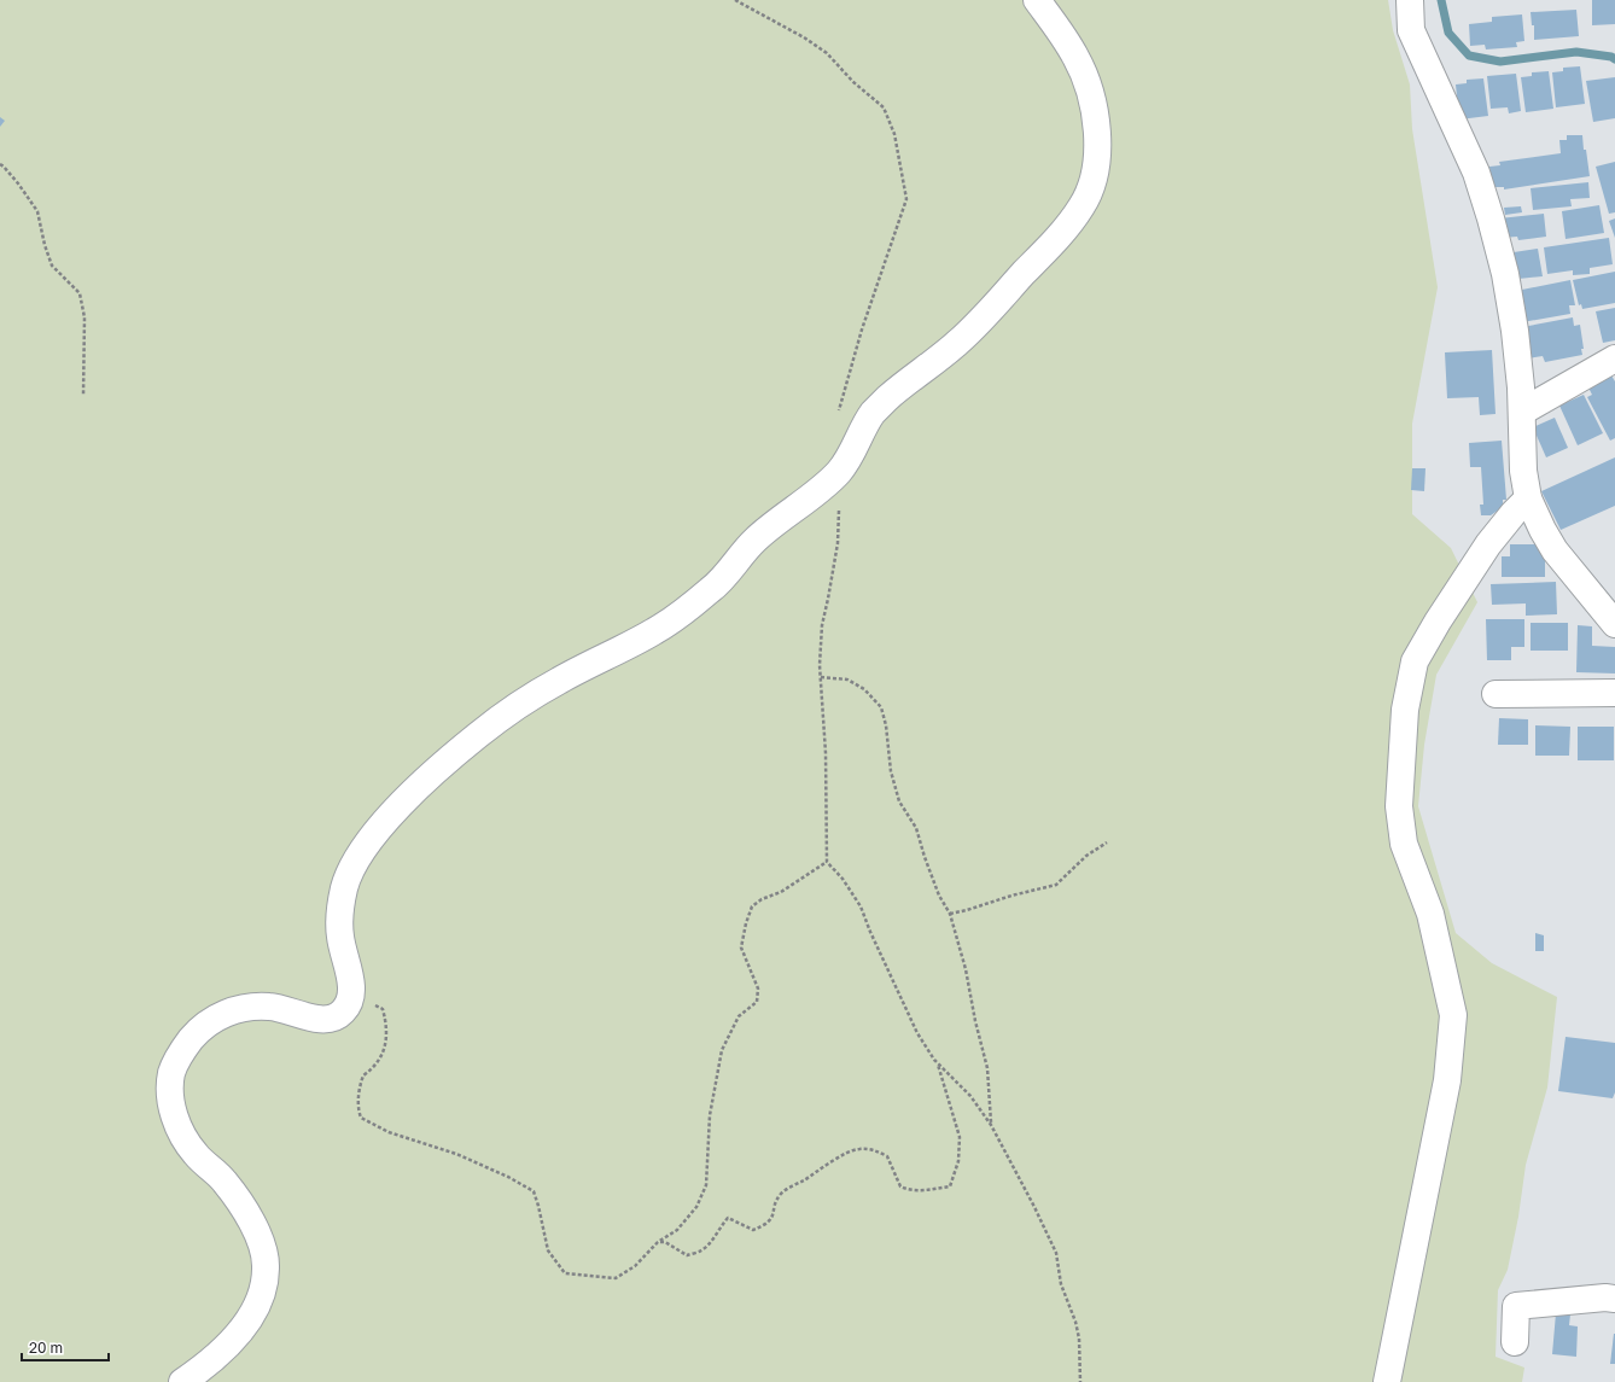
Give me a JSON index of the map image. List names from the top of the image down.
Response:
{
  "scale_bar": "20 m"
}
